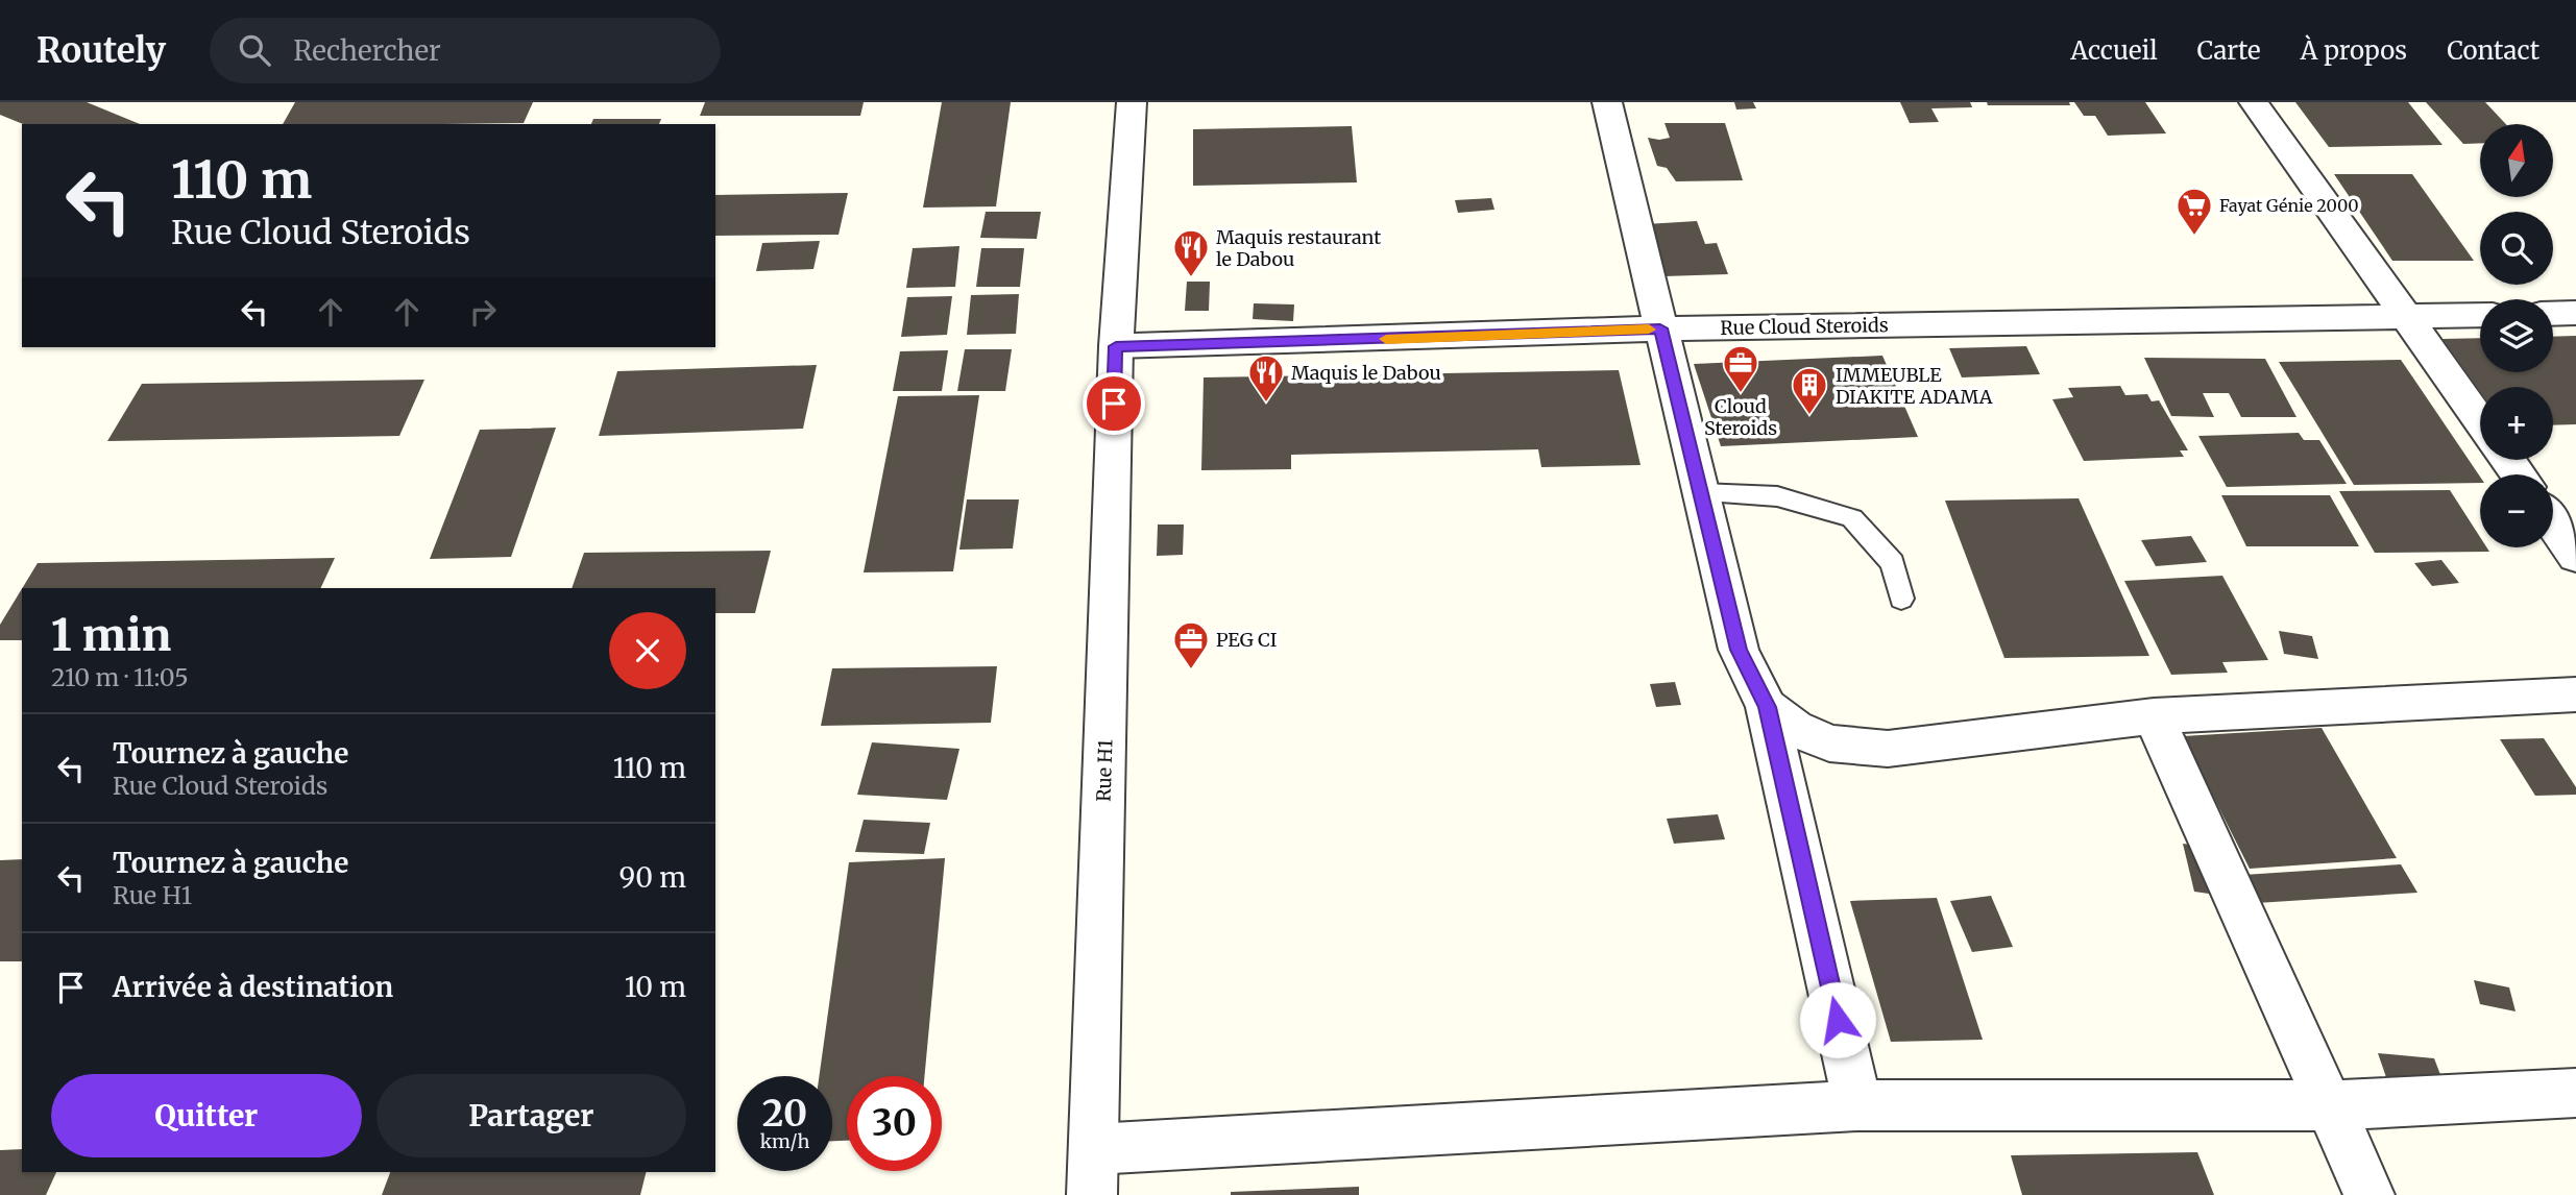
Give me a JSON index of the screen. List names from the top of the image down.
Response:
{
  "streets": {
    "street": ["Rue Cloud Steroids", "Rue H1"]
  },
  "crossings": [
    ["Rue Cloud Steroids", "Rue H1"]
  ],
  "places": {
    "supermarket": ["Fayat Génie 2000"],
    "restaurant": ["Maquis restaurant le Dabou", "Maquis le Dabou"],
    "office": ["Cloud Steroids", "PEG CI"],
    "building": ["IMMEUBLE DIAKITE ADAMA"]
  },
  "north": "top",
  "page": {
    "header": "Routely",
    "search": "Rechercher",
    "nav": [
      "Accueil",
      "Carte",
      "À propos",
      "Contact"
    ],
    "map_buttons": ["+", "−"],
    "turn": ["110 m", "Rue Cloud Steroids"],
    "heading": ["1 min", "210 m · 11:05"],
    "list": [
      {
        "name": "Tournez à gauche",
        "note": "Rue Cloud Steroids",
        "value": "110 m"
      },
      {
        "name": "Tournez à gauche",
        "note": "Rue H1",
        "value": "90 m"
      },
      {
        "name": "Arrivée à destination",
        "value": "10 m"
      }
    ],
    "buttons": ["Quitter", "Partager"],
    "speed": "20 km/h",
    "limit": "30"
  }
}
